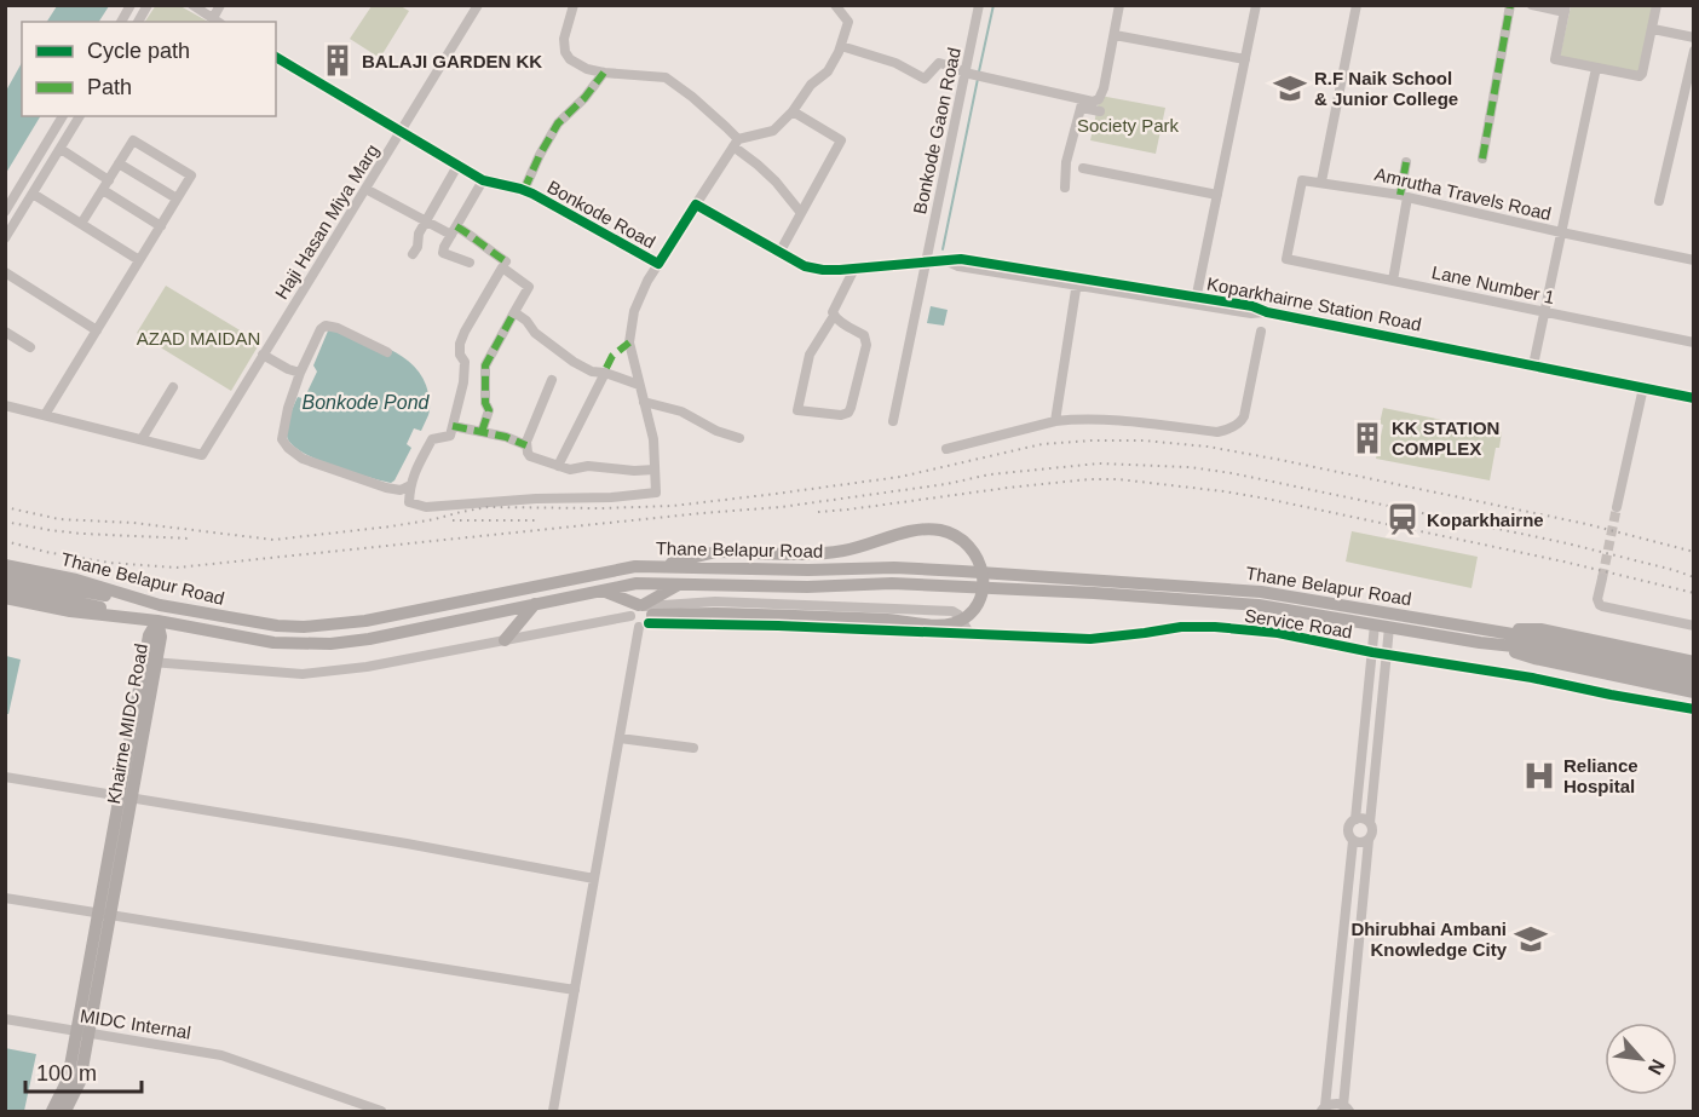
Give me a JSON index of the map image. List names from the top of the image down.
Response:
{
  "streets": {
    "main road": ["Thane Belapur Road", "Khairne MIDC Road"],
    "street": [
      "Bonkode Gaon Road",
      "Amrutha Travels Road",
      "Bonkode Road",
      "Haji Hasan Miya Marg",
      "Lane Number 1",
      "Koparkhairne Station Road",
      "Service Road",
      "MIDC Internal"
    ]
  },
  "crossings": [
    ["Bonkode Gaon Road", "Koparkhairne Station Road"],
    ["Amrutha Travels Road", "Lane Number 1"],
    ["Bonkode Road", "Haji Hasan Miya Marg"],
    ["Thane Belapur Road", "Khairne MIDC Road"],
    ["Khairne MIDC Road", "MIDC Internal"]
  ],
  "water": ["Bonkode Pond"],
  "parks": ["Society Park", "AZAD MAIDAN"],
  "places": {
    "building": ["BALAJI GARDEN KK", "KK STATION COMPLEX"],
    "school or university": ["R.F Naik School & Junior College", "Dhirubhai Ambani Knowledge City"],
    "station": ["Koparkhairne"],
    "hospital": ["Reliance Hospital"]
  },
  "legend": ["Cycle path", "Path"],
  "scale_bar": "100 m",
  "north": "bottom right"
}
